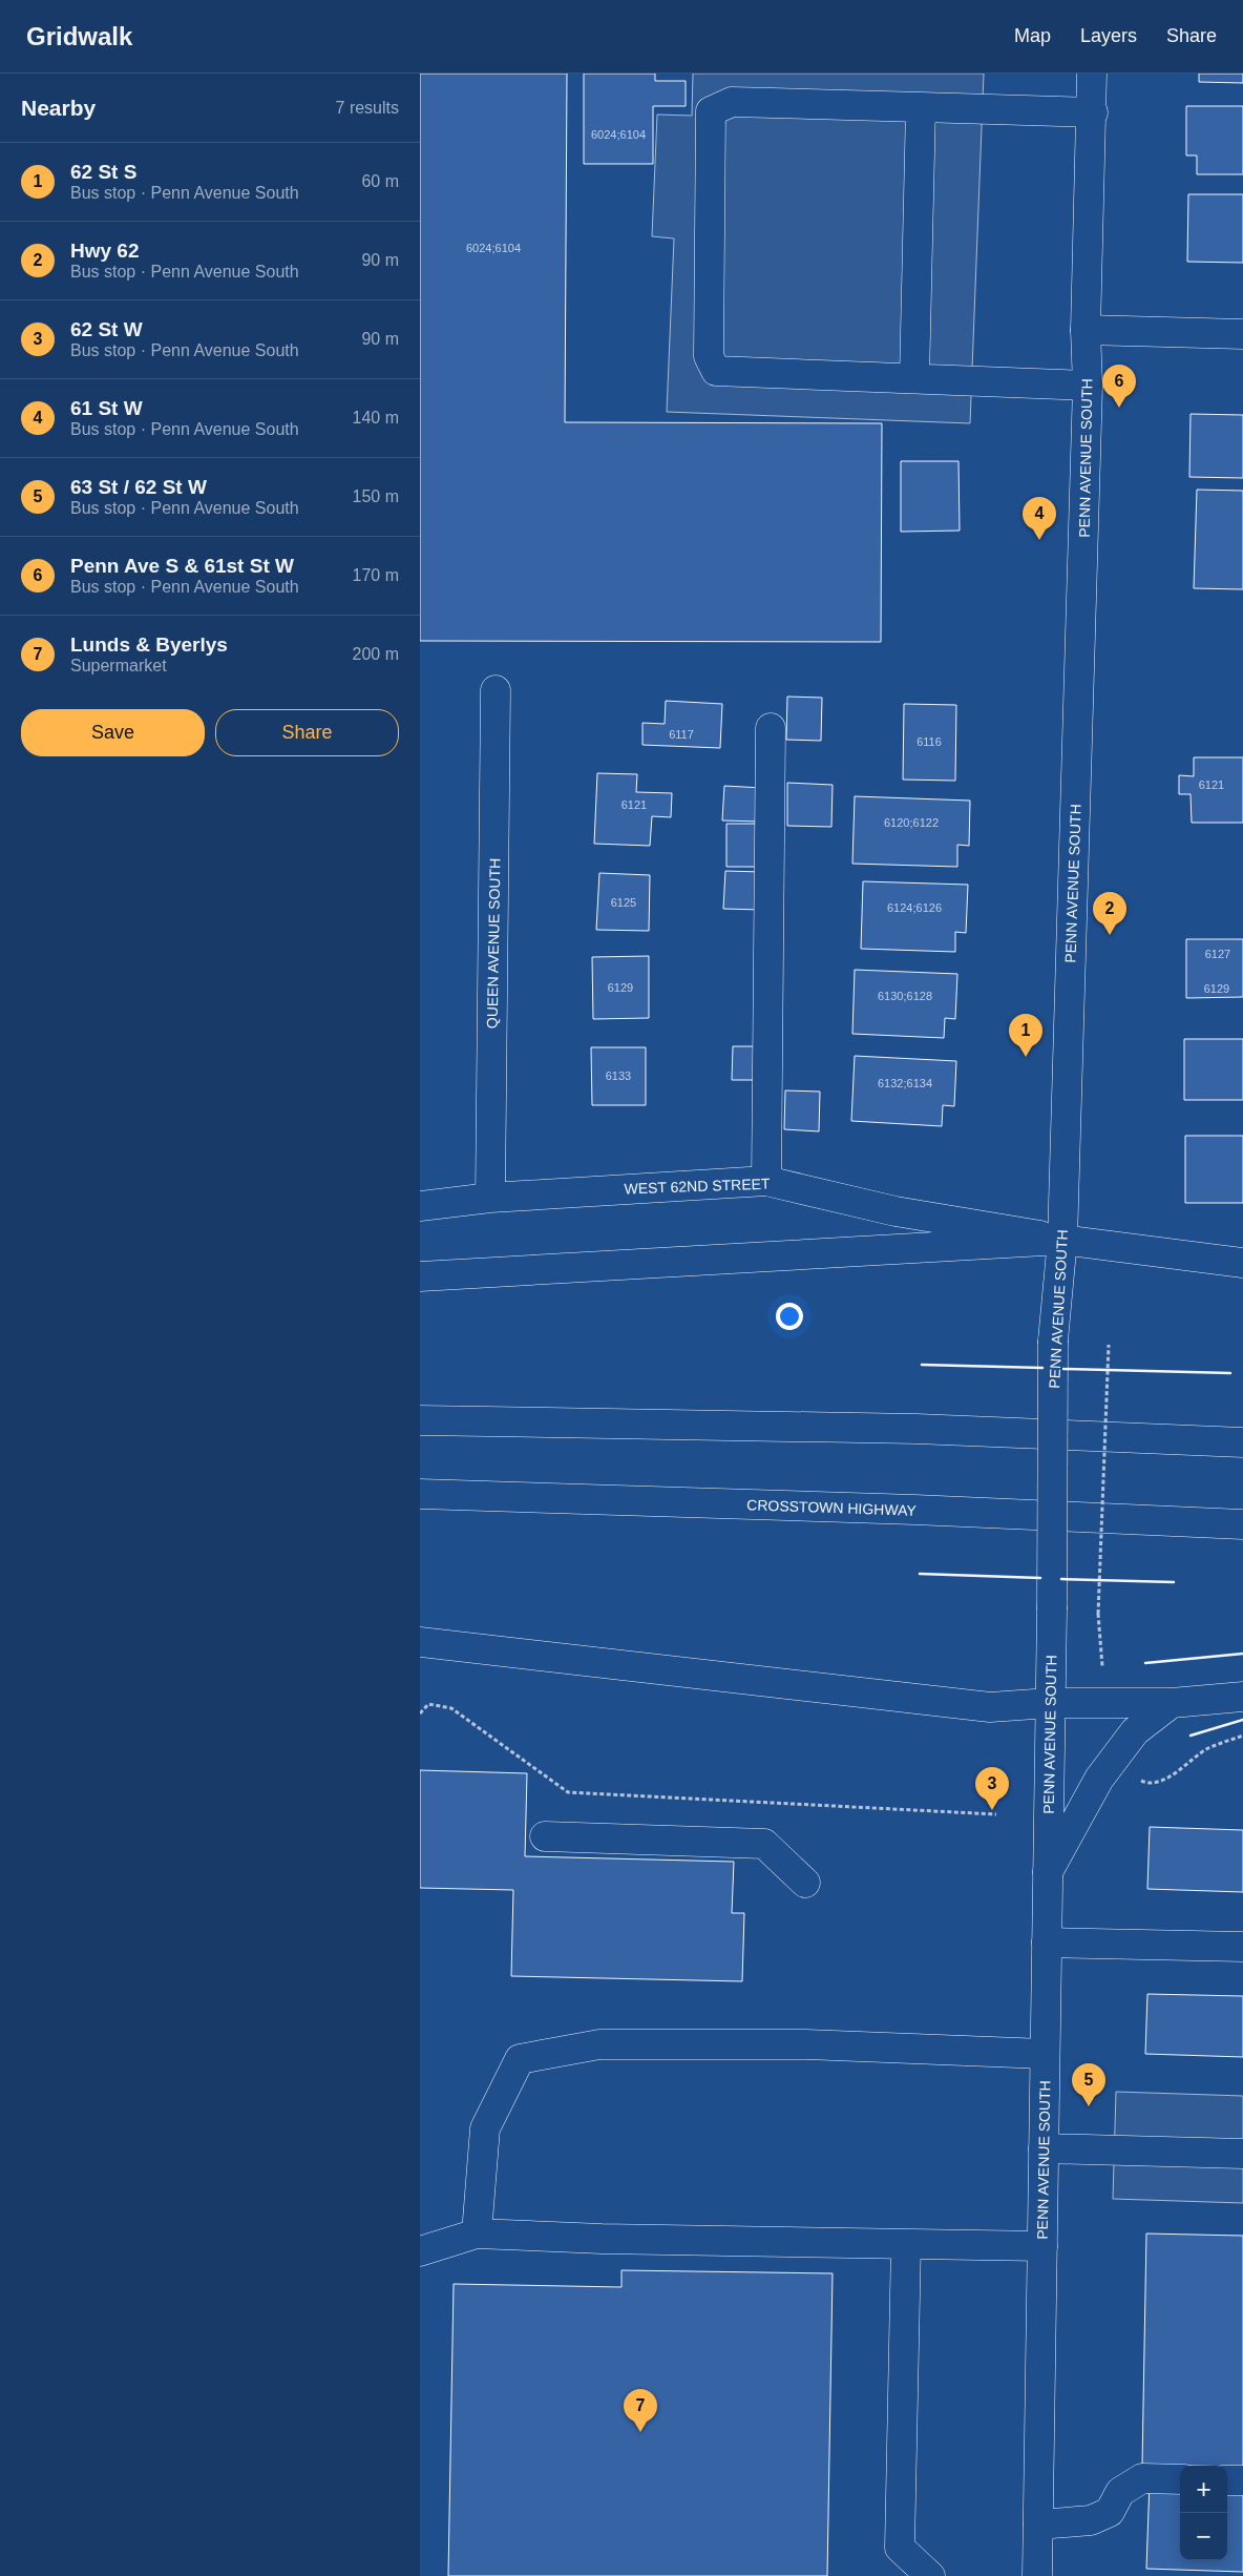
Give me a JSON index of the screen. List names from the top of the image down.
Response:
{
  "streets": {
    "main road": [
      "PENN AVENUE SOUTH",
      "QUEEN AVENUE SOUTH",
      "WEST 62ND STREET",
      "CROSSTOWN HIGHWAY"
    ]
  },
  "crossings": [
    ["PENN AVENUE SOUTH", "WEST 62ND STREET"],
    ["QUEEN AVENUE SOUTH", "WEST 62ND STREET"]
  ],
  "house_numbers": [
    "6024;6104",
    "6024;6104",
    "6117",
    "6116",
    "6121",
    "6121",
    "6120;6122",
    "6125",
    "6124;6126",
    "6127",
    "6129",
    "6129",
    "6130;6128",
    "6133",
    "6132;6134"
  ],
  "page": {
    "header": "Gridwalk",
    "nav": ["Map", "Layers", "Share"],
    "heading": ["Nearby", "7 results"],
    "list": [
      {
        "mark": "1",
        "name": "62 St S",
        "note": "Bus stop · Penn Avenue South",
        "value": "60 m"
      },
      {
        "mark": "2",
        "name": "Hwy 62",
        "note": "Bus stop · Penn Avenue South",
        "value": "90 m"
      },
      {
        "mark": "3",
        "name": "62 St W",
        "note": "Bus stop · Penn Avenue South",
        "value": "90 m"
      },
      {
        "mark": "4",
        "name": "61 St W",
        "note": "Bus stop · Penn Avenue South",
        "value": "140 m"
      },
      {
        "mark": "5",
        "name": "63 St / 62 St W",
        "note": "Bus stop · Penn Avenue South",
        "value": "150 m"
      },
      {
        "mark": "6",
        "name": "Penn Ave S & 61st St W",
        "note": "Bus stop · Penn Avenue South",
        "value": "170 m"
      },
      {
        "mark": "7",
        "name": "Lunds & Byerlys",
        "note": "Supermarket",
        "value": "200 m"
      }
    ],
    "pins": [
      "6",
      "4",
      "2",
      "1",
      "3",
      "5",
      "7"
    ],
    "buttons": ["Save", "Share"],
    "map_buttons": ["+", "−"]
  }
}
